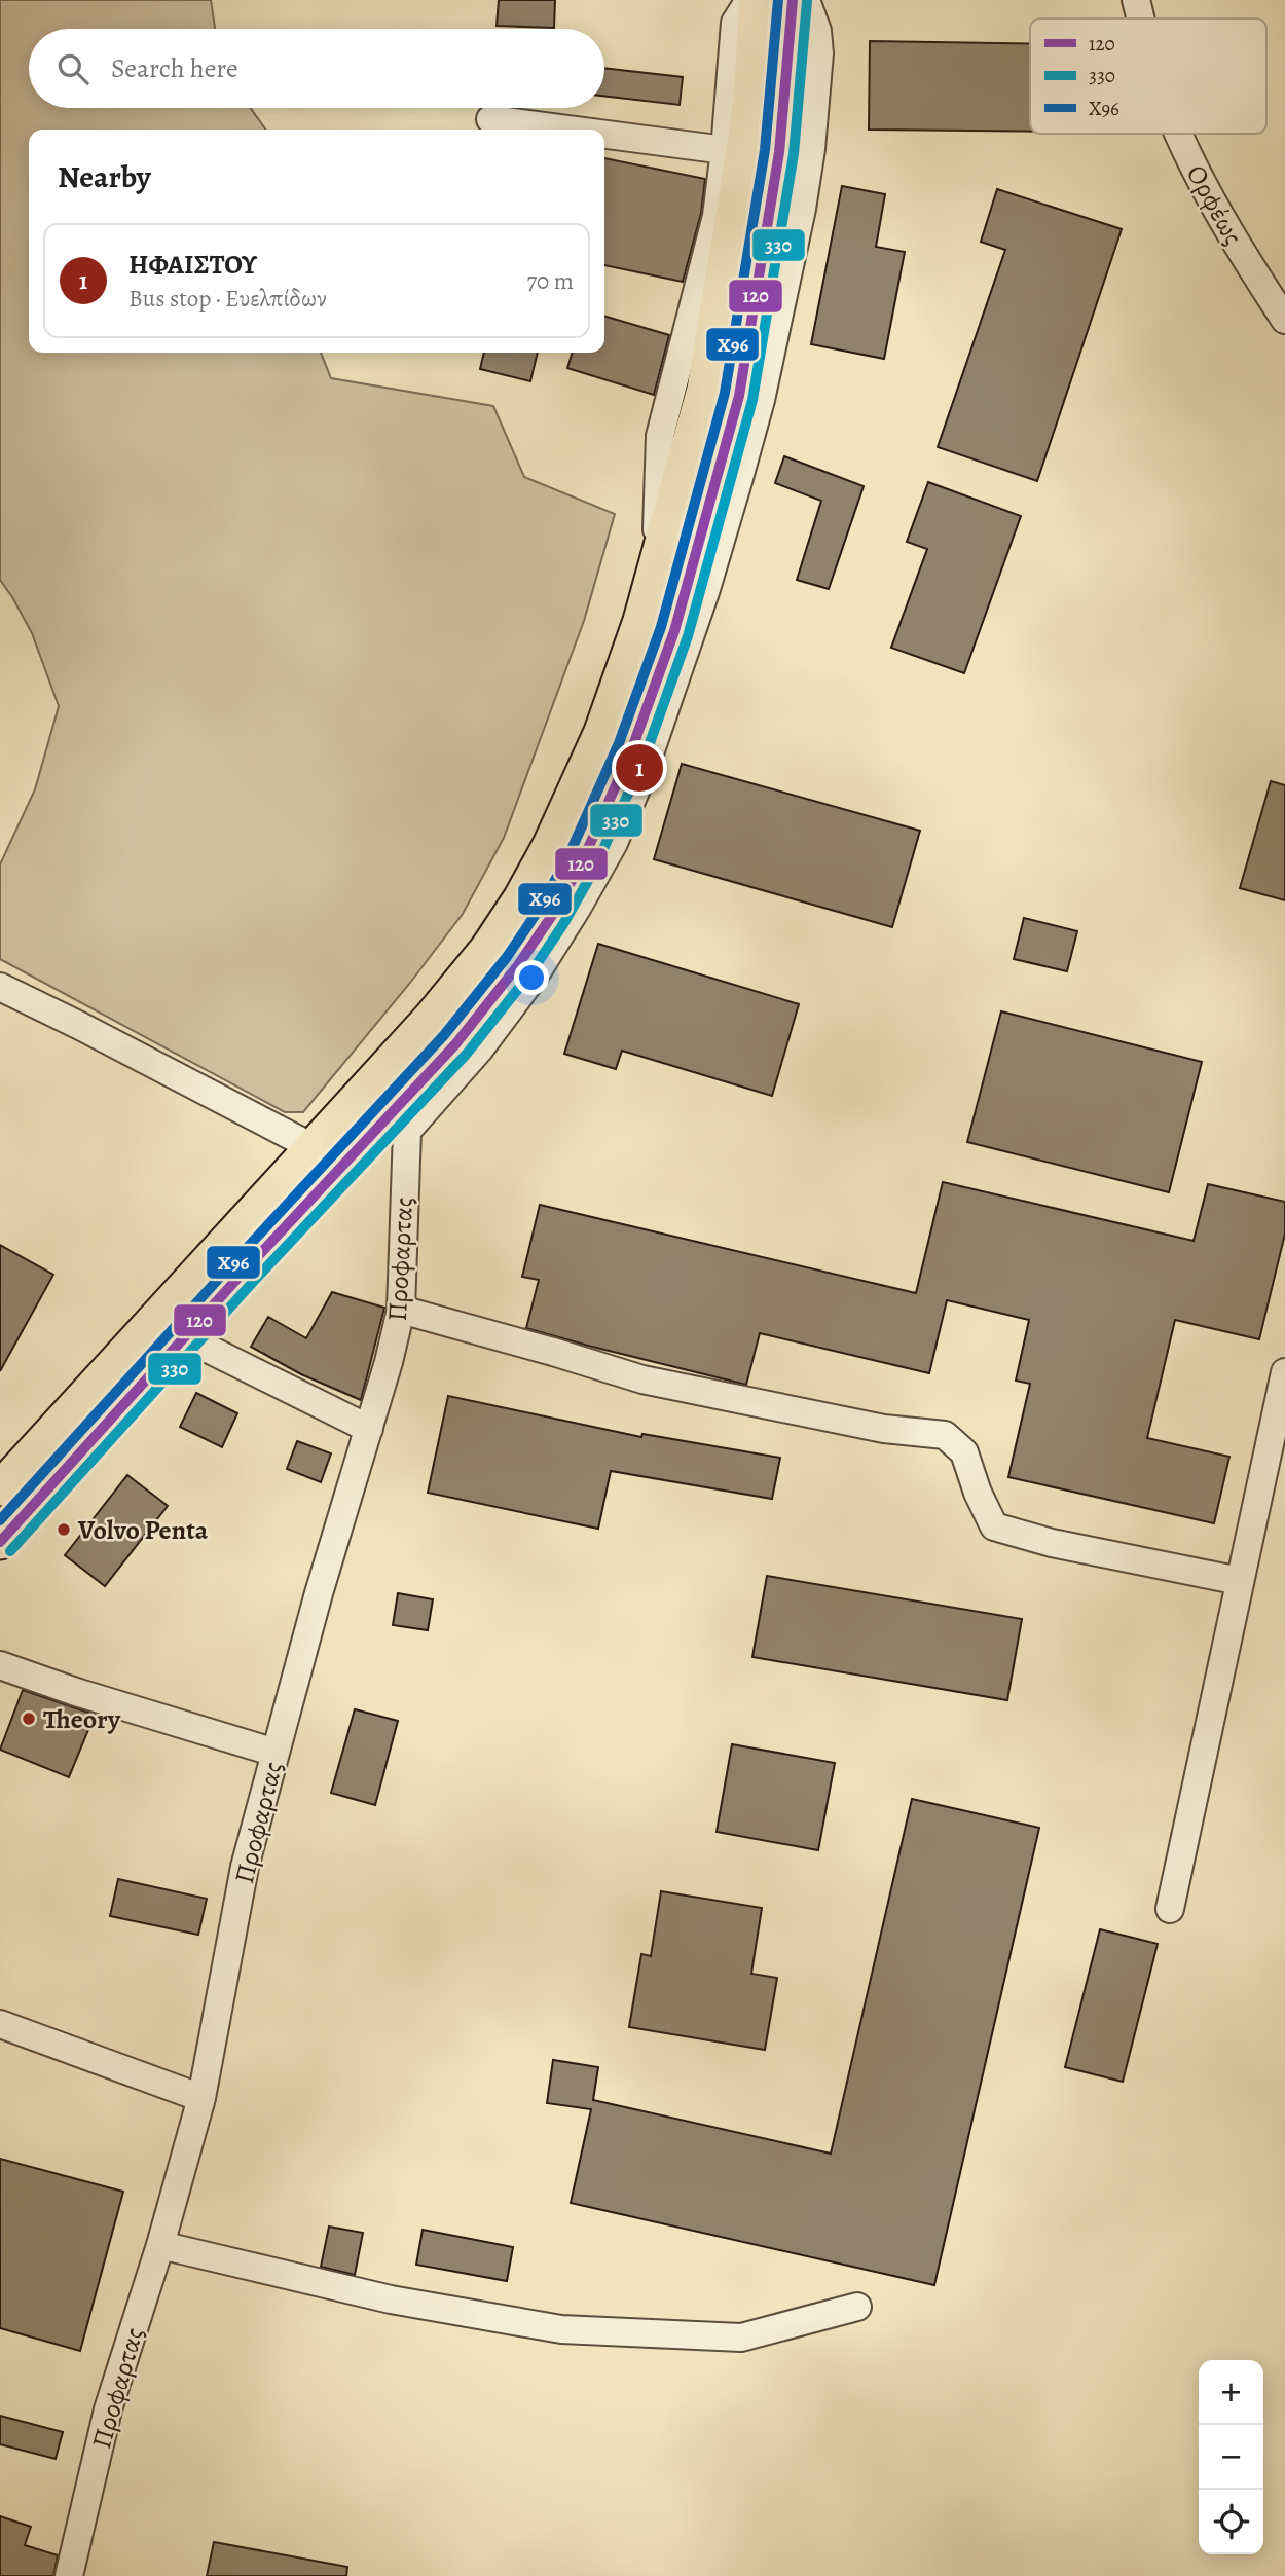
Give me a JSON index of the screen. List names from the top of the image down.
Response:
{
  "streets": {
    "street": ["Ορφέως", "Προφαρτας"]
  },
  "places": ["Volvo Penta", "Theory"],
  "lines": ["transit line 120", "transit line Χ96", "transit line 330"],
  "legend": ["120", "330", "Χ96"],
  "page": {
    "search": "Search here",
    "heading": "Nearby",
    "list": [
      {
        "mark": "1",
        "name": "ΗΦΑΙΣΤΟΥ",
        "note": "Bus stop · Ευελπίδων",
        "value": "70 m"
      }
    ],
    "pins": "1",
    "map_buttons": ["+", "−"]
  }
}
